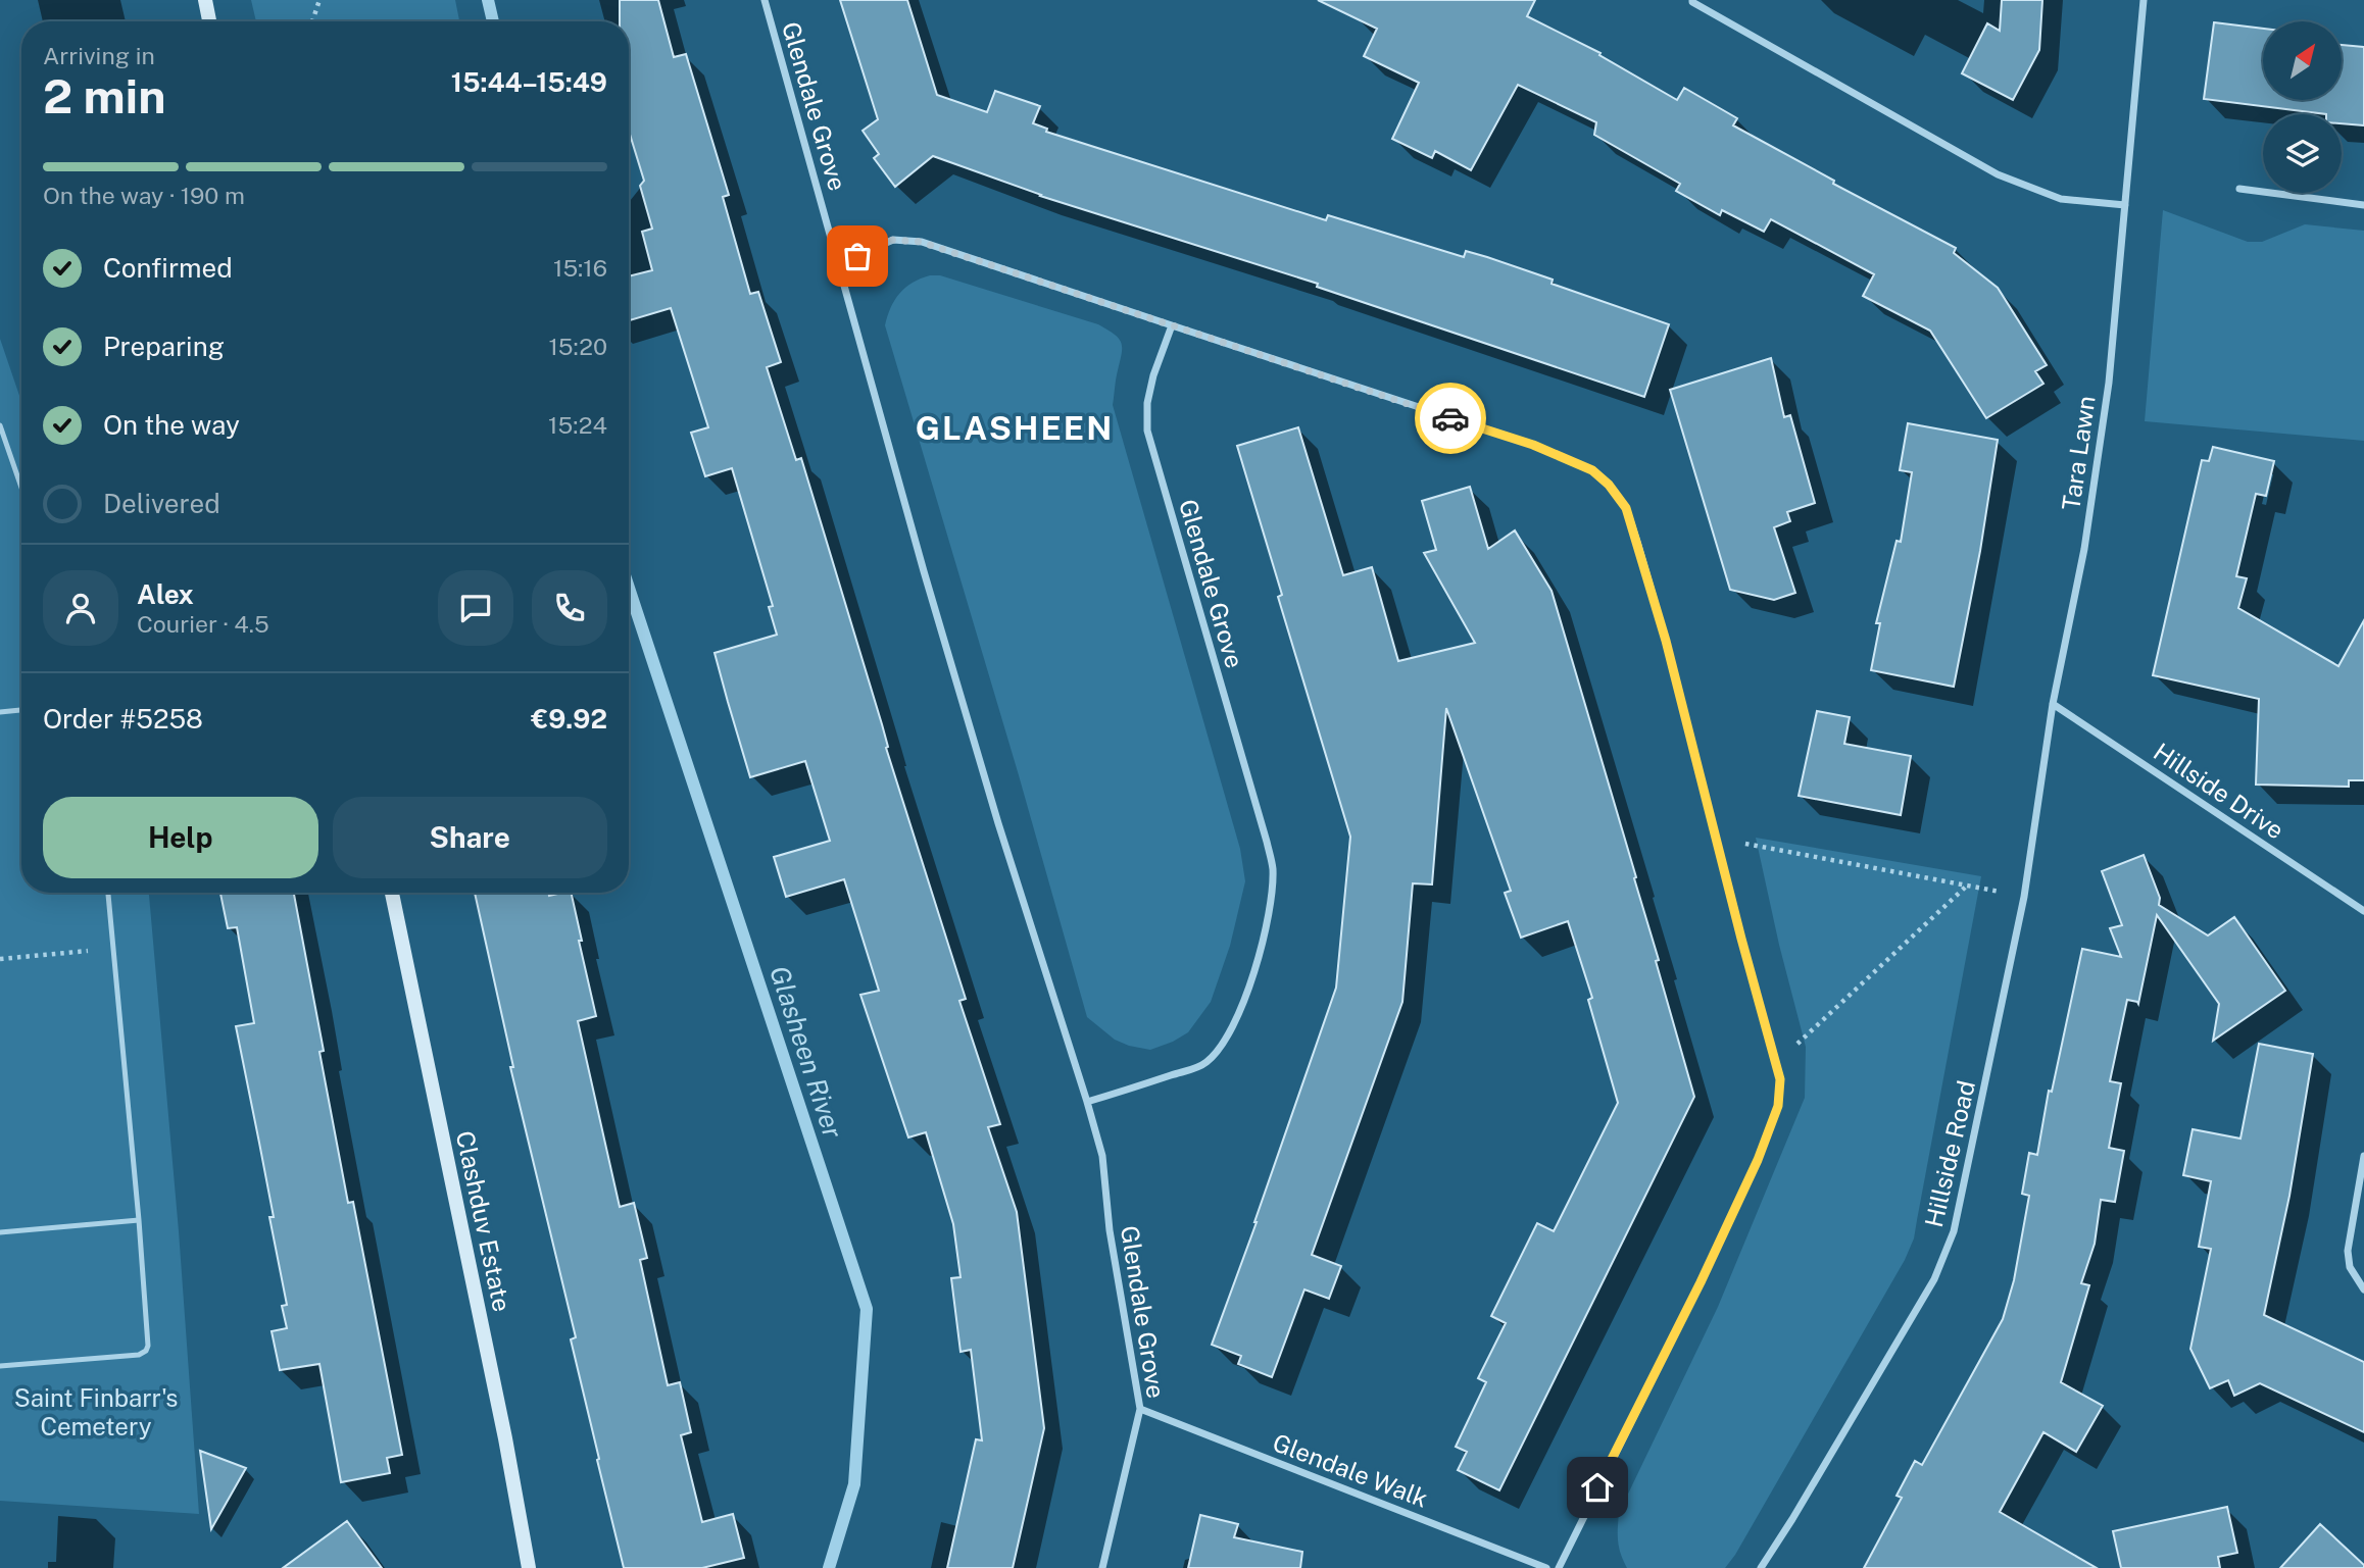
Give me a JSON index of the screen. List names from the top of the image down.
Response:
{
  "streets": {
    "street": [
      "Glendale Grove",
      "Tara Lawn",
      "Hillside Drive",
      "Hillside Road",
      "Clashduv Estate",
      "Glendale Walk"
    ]
  },
  "crossings": [
    ["Glendale Grove", "Glendale Walk"],
    ["Tara Lawn", "Hillside Drive"],
    ["Tara Lawn", "Hillside Road"],
    ["Hillside Drive", "Hillside Road"]
  ],
  "districts": ["GLASHEEN"],
  "water": ["Glasheen River"],
  "parks": ["Saint Finbarr's Cemetery"],
  "north": "top right",
  "page": {
    "heading": ["2 min", "Arriving in", "15:44–15:49"],
    "panel": [
      "Alex",
      "Courier · 4.5",
      "Order #5258",
      "€9.92"
    ],
    "bar": "On the way · 190 m",
    "list": [
      ["Confirmed", "15:16"],
      ["Preparing", "15:20"],
      ["On the way", "15:24"],
      "Delivered"
    ],
    "buttons": ["Help", "Share"]
  }
}
